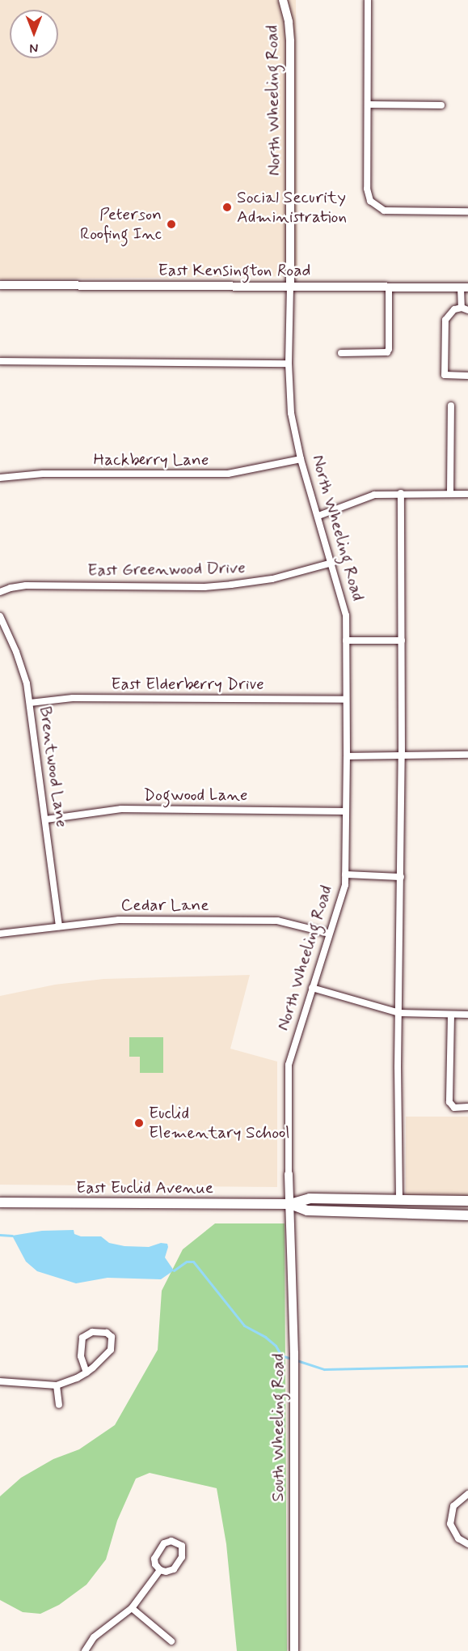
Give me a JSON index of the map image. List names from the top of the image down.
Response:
{
  "streets": {
    "main road": ["East Euclid Avenue"],
    "street": [
      "North Wheeling Road",
      "East Kensington Road",
      "Hackberry Lane",
      "East Greenwood Drive",
      "East Elderberry Drive",
      "Brentwood Lane",
      "Dogwood Lane",
      "Cedar Lane",
      "South Wheeling Road"
    ]
  },
  "crossings": [
    ["North Wheeling Road", "East Kensington Road"],
    ["North Wheeling Road", "Hackberry Lane"],
    ["North Wheeling Road", "East Greenwood Drive"],
    ["North Wheeling Road", "East Elderberry Drive"],
    ["North Wheeling Road", "Dogwood Lane"],
    ["North Wheeling Road", "Cedar Lane"],
    ["North Wheeling Road", "East Euclid Avenue"],
    ["North Wheeling Road", "South Wheeling Road"],
    ["East Elderberry Drive", "Brentwood Lane"],
    ["Brentwood Lane", "Dogwood Lane"],
    ["Brentwood Lane", "Cedar Lane"],
    ["East Euclid Avenue", "South Wheeling Road"]
  ],
  "places": ["Social Security Administration", "Peterson Roofing Inc", "Euclid Elementary School"],
  "north": "bottom"
}
